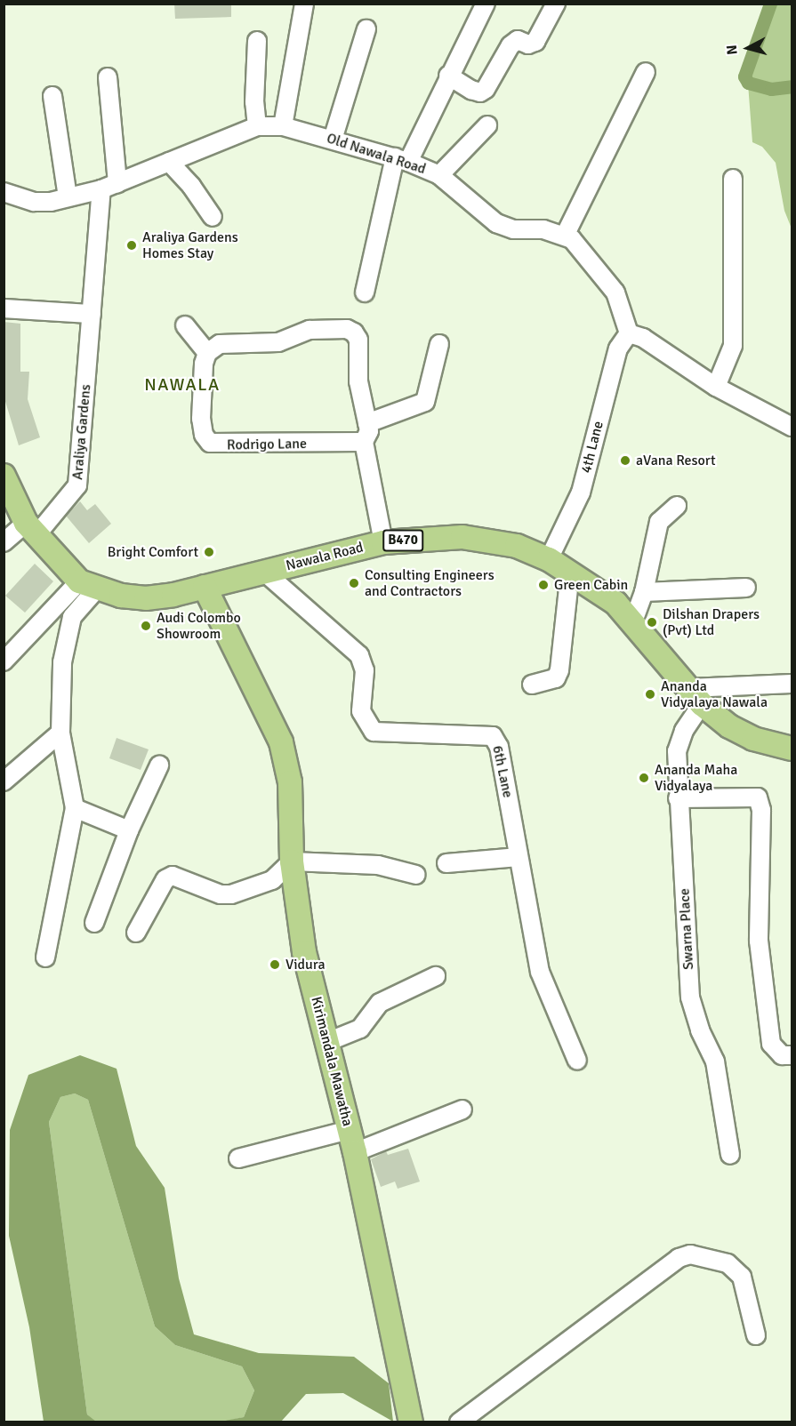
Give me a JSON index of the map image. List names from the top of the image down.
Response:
{
  "streets": {
    "main road": ["B470", "Nawala Road", "Kirimandala Mawatha"],
    "street": [
      "Old Nawala Road",
      "Araliya Gardens",
      "Rodrigo Lane",
      "4th Lane",
      "6th Lane",
      "Swarna Place"
    ]
  },
  "crossings": [
    ["Old Nawala Road", "Araliya Gardens"],
    ["4th Lane", "Nawala Road"],
    ["Nawala Road", "6th Lane"],
    ["Nawala Road", "Swarna Place"],
    ["Nawala Road", "Kirimandala Mawatha"]
  ],
  "districts": ["NAWALA"],
  "places": [
    "Araliya Gardens Homes Stay",
    "aVana Resort",
    "Bright Comfort",
    "Consulting Engineers and Contractors",
    "Green Cabin",
    "Dilshan Drapers (Pvt) Ltd",
    "Audi Colombo Showroom",
    "Ananda Vidyalaya Nawala",
    "Ananda Maha Vidyalaya",
    "Vidura"
  ],
  "north": "left"
}
